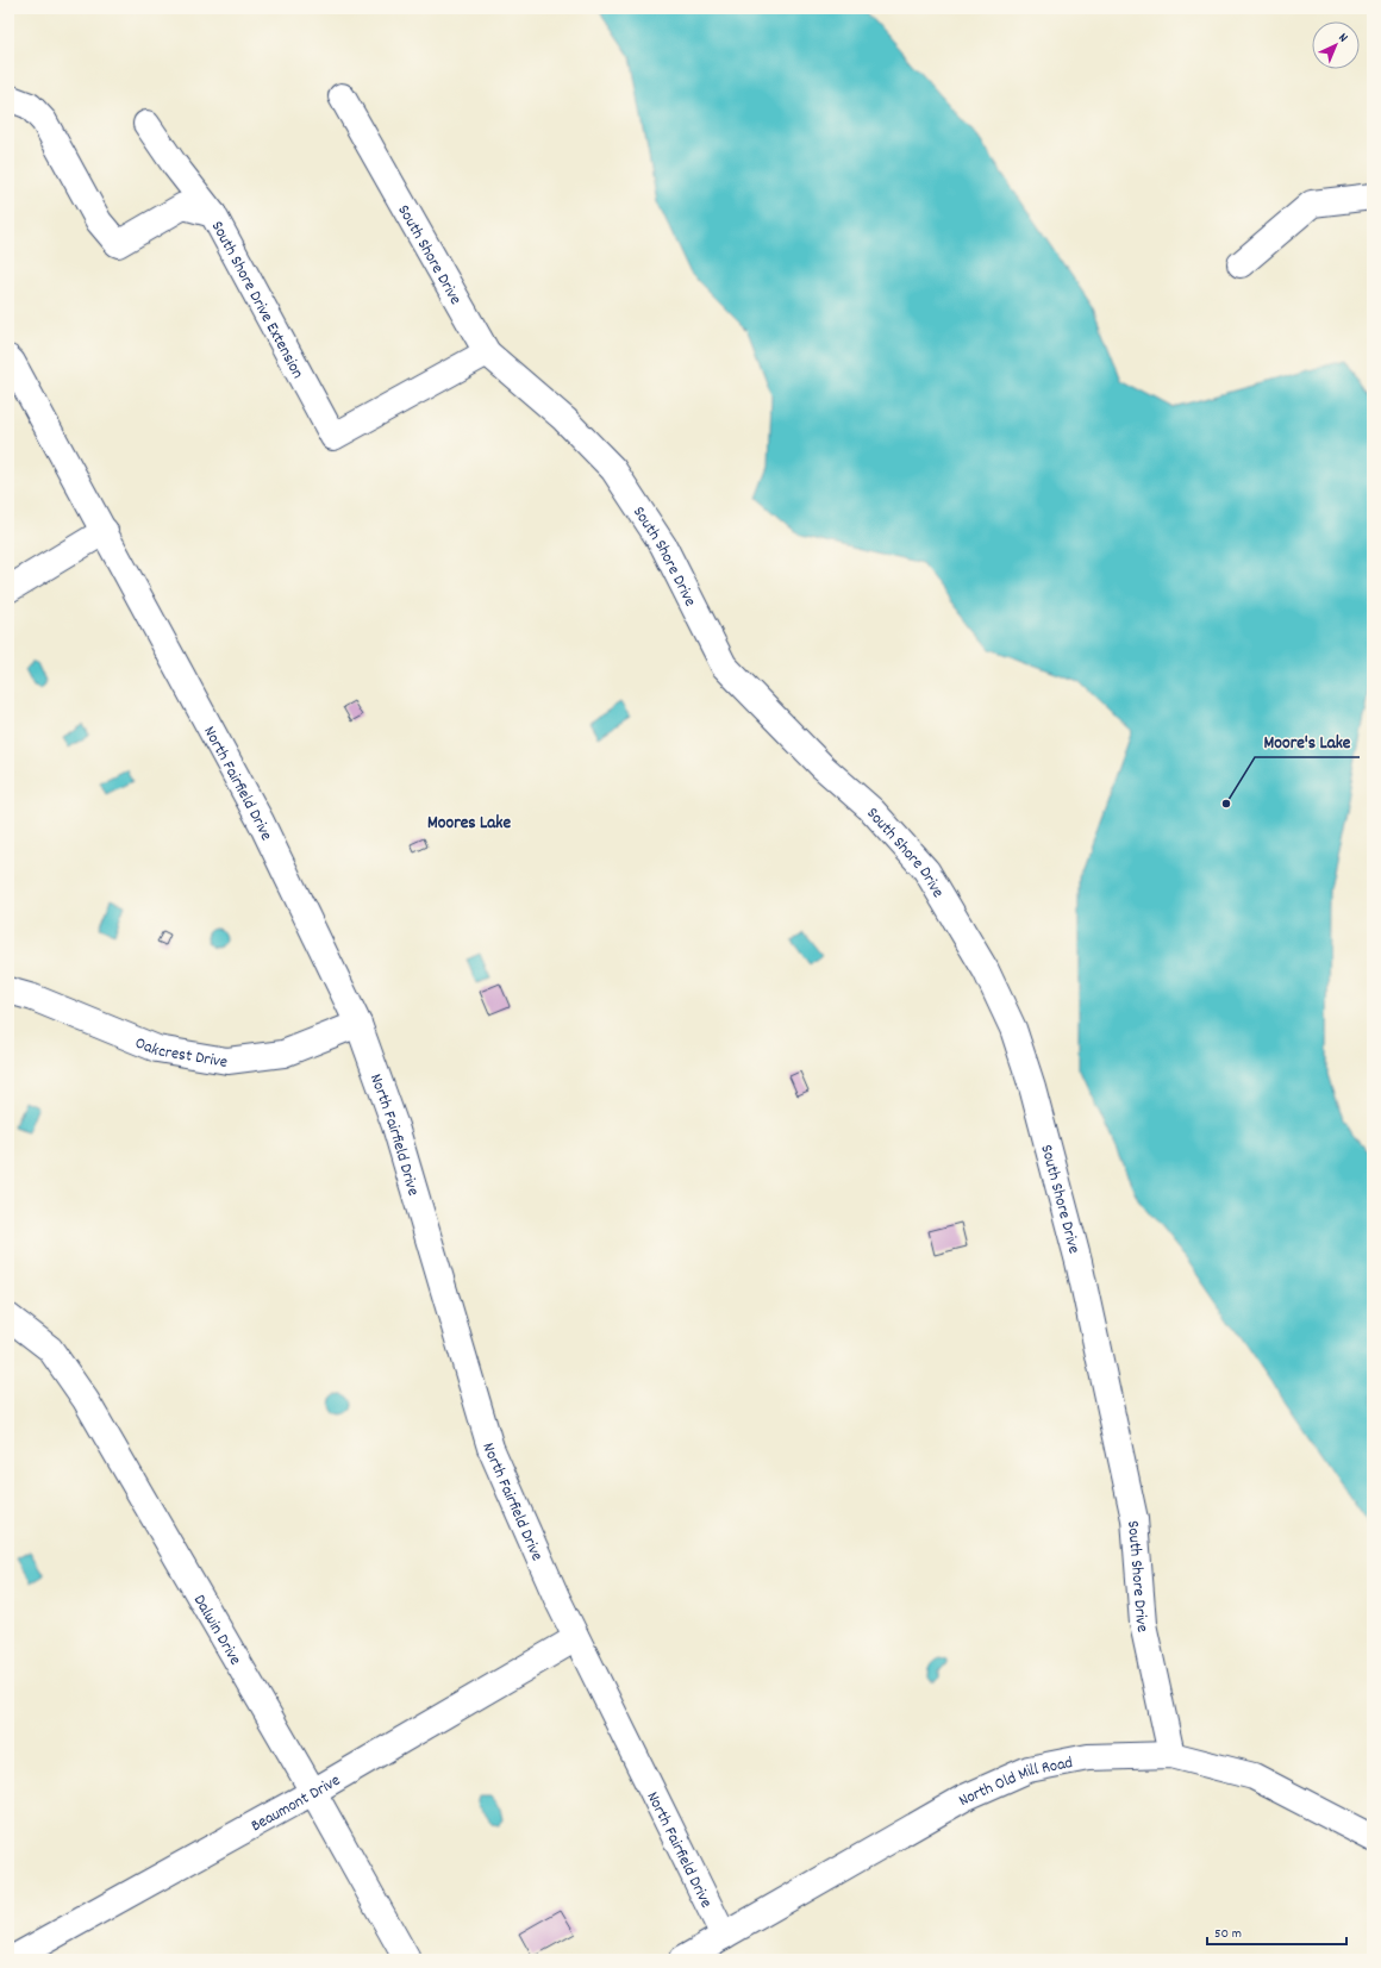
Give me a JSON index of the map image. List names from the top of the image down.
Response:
{
  "streets": {
    "street": [
      "South Shore Drive",
      "South Shore Drive Extension",
      "North Fairfield Drive",
      "Oakcrest Drive",
      "Dalwin Drive",
      "North Old Mill Road",
      "Beaumont Drive"
    ]
  },
  "crossings": [
    ["South Shore Drive", "South Shore Drive Extension"],
    ["South Shore Drive", "North Old Mill Road"],
    ["North Fairfield Drive", "Oakcrest Drive"],
    ["North Fairfield Drive", "North Old Mill Road"],
    ["North Fairfield Drive", "Beaumont Drive"],
    ["Dalwin Drive", "Beaumont Drive"]
  ],
  "districts": ["Moores Lake"],
  "places": ["Moore's Lake"],
  "scale_bar": "50 m",
  "north": "top right"
}
